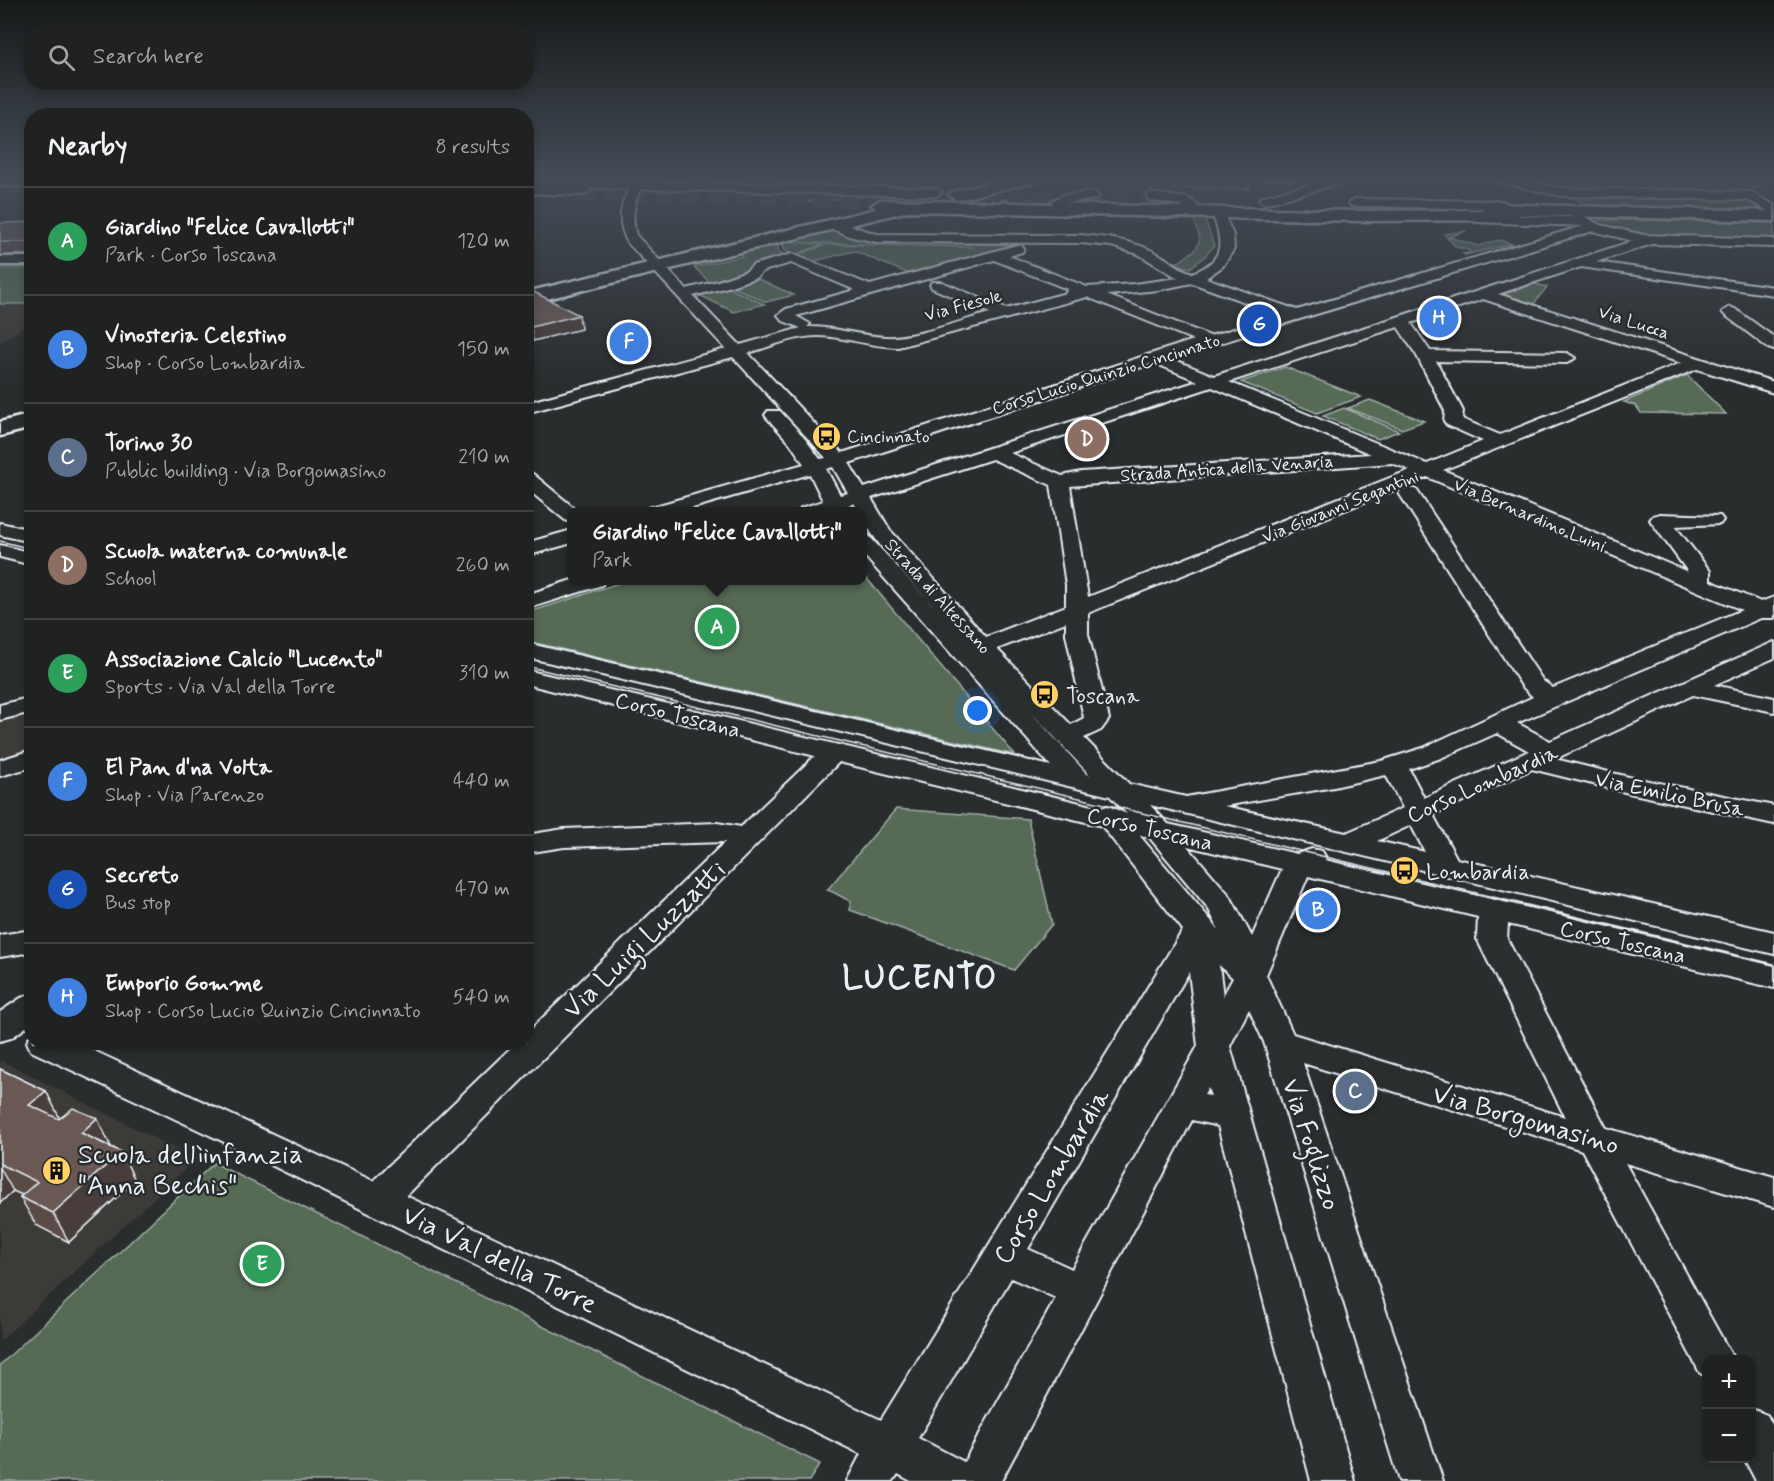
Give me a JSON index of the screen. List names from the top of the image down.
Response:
{
  "streets": {
    "street": [
      "Via Fiesole",
      "Via Lucca",
      "Corso Lucio Quinzio Cincinnato",
      "Strada Antica della Venaria",
      "Via Giovanni Segantini",
      "Via Bernardino Luini",
      "Strada di Altessano",
      "Corso Toscana",
      "Corso Lombardia",
      "Via Emilio Brusa",
      "Via Luigi Luzzatti",
      "Via Borgomasino",
      "Via Foglizzo",
      "Via Val della Torre"
    ]
  },
  "crossings": [
    ["Via Fiesole", "Strada di Altessano"],
    ["Via Lucca", "Corso Lucio Quinzio Cincinnato"],
    ["Via Lucca", "Via Giovanni Segantini"],
    ["Corso Lucio Quinzio Cincinnato", "Via Bernardino Luini"],
    ["Corso Lucio Quinzio Cincinnato", "Strada di Altessano"],
    ["Strada Antica della Venaria", "Via Bernardino Luini"],
    ["Via Giovanni Segantini", "Via Bernardino Luini"],
    ["Via Giovanni Segantini", "Strada di Altessano"],
    ["Strada di Altessano", "Corso Toscana"],
    ["Strada di Altessano", "Via Foglizzo"],
    ["Corso Toscana", "Corso Lombardia"],
    ["Corso Toscana", "Via Luigi Luzzatti"],
    ["Corso Toscana", "Via Foglizzo"],
    ["Corso Lombardia", "Via Emilio Brusa"],
    ["Corso Lombardia", "Via Val della Torre"],
    ["Via Luigi Luzzatti", "Via Val della Torre"],
    ["Via Borgomasino", "Via Foglizzo"]
  ],
  "districts": ["LUCENTO"],
  "places": {
    "bus stop": ["Cincinnato", "Toscana", "Lombardia"],
    "building": ["Scuola dellìinfanzia \"Anna Bechis\""]
  },
  "page": {
    "search": "Search here",
    "heading": ["Nearby", "8 results"],
    "list": [
      {
        "mark": "A",
        "name": "Giardino \"Felice Cavallotti\"",
        "note": "Park · Corso Toscana",
        "value": "120 m"
      },
      {
        "mark": "B",
        "name": "Vinosteria Celestino",
        "note": "Shop · Corso Lombardia",
        "value": "150 m"
      },
      {
        "mark": "C",
        "name": "Torino 30",
        "note": "Public building · Via Borgomasino",
        "value": "210 m"
      },
      {
        "mark": "D",
        "name": "Scuola materna comunale",
        "note": "School",
        "value": "260 m"
      },
      {
        "mark": "E",
        "name": "Associazione Calcio \"Lucento\"",
        "note": "Sports · Via Val della Torre",
        "value": "310 m"
      },
      {
        "mark": "F",
        "name": "El Pan d'na Volta",
        "note": "Shop · Via Parenzo",
        "value": "440 m"
      },
      {
        "mark": "G",
        "name": "Secreto",
        "note": "Bus stop",
        "value": "470 m"
      },
      {
        "mark": "H",
        "name": "Emporio Gomme",
        "note": "Shop · Corso Lucio Quinzio Cincinnato",
        "value": "540 m"
      }
    ],
    "pins": [
      "H",
      "G",
      "F",
      "D",
      "A",
      "B",
      "C",
      "E"
    ],
    "popup": ["Giardino \"Felice Cavallotti\"", "Park"],
    "map_buttons": ["+", "−"]
  }
}
